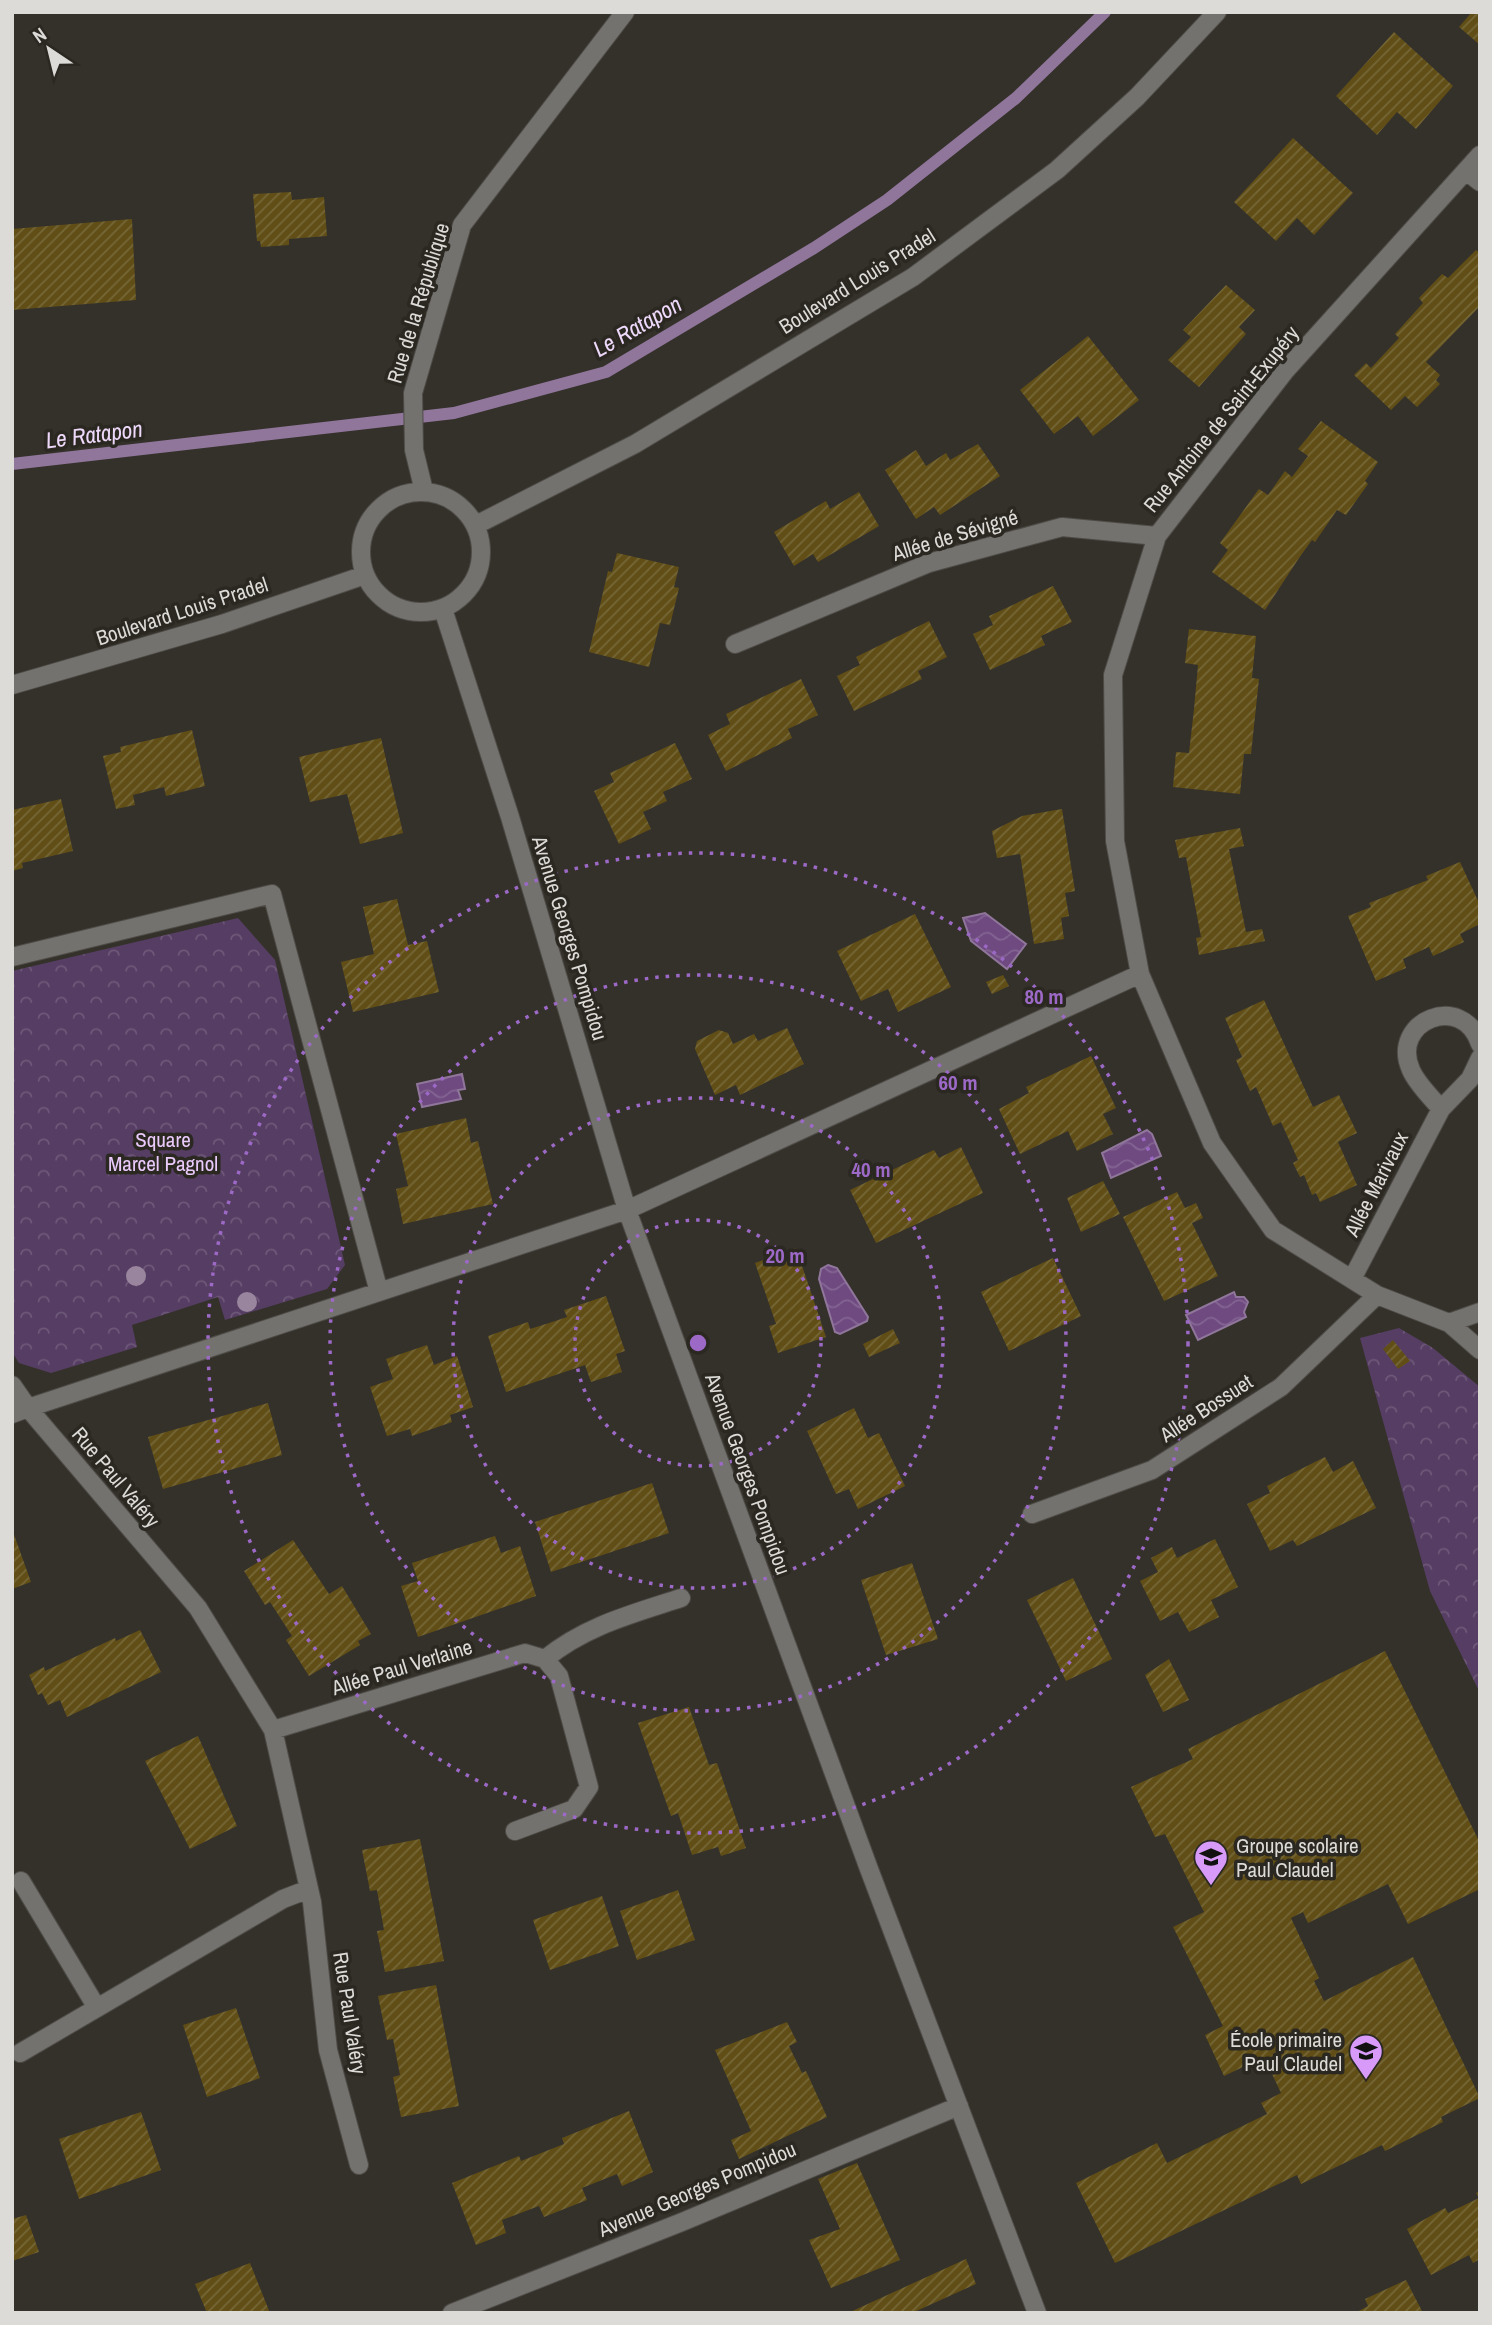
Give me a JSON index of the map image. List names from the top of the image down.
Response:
{
  "streets": {
    "street": [
      "Boulevard Louis Pradel",
      "Rue de la République",
      "Rue Antoine de Saint-Exupéry",
      "Allée de Sévigné",
      "Avenue Georges Pompidou",
      "Allée Marivaux",
      "Allée Bossuet",
      "Rue Paul Valéry",
      "Allée Paul Verlaine"
    ]
  },
  "crossings": [
    ["Boulevard Louis Pradel", "Rue de la République"],
    ["Boulevard Louis Pradel", "Avenue Georges Pompidou"],
    ["Rue de la République", "Avenue Georges Pompidou"],
    ["Rue Antoine de Saint-Exupéry", "Allée de Sévigné"],
    ["Rue Antoine de Saint-Exupéry", "Allée Marivaux"],
    ["Rue Antoine de Saint-Exupéry", "Allée Bossuet"],
    ["Rue Antoine de Saint-Exupéry", "Rue Paul Valéry"],
    ["Avenue Georges Pompidou", "Rue Paul Valéry"],
    ["Rue Paul Valéry", "Allée Paul Verlaine"]
  ],
  "water": ["Le Ratapon"],
  "parks": ["Square Marcel Pagnol"],
  "places": {
    "school or university": ["Groupe scolaire Paul Claudel", "École primaire Paul Claudel"]
  },
  "north": "top left",
  "rings": [
    "80 m",
    "60 m",
    "40 m",
    "20 m"
  ]
}
